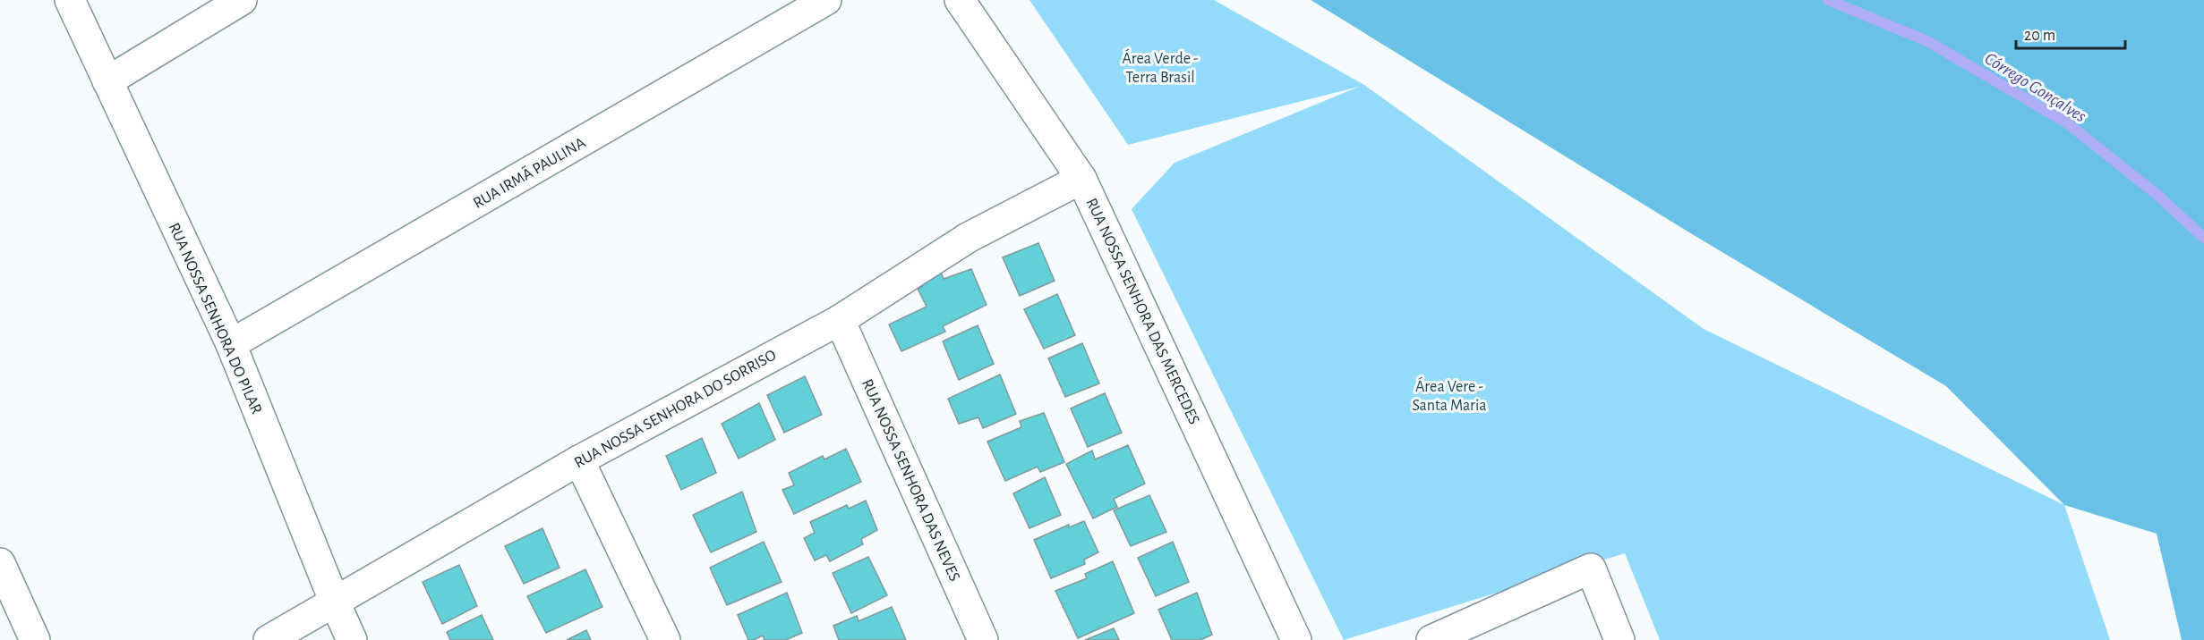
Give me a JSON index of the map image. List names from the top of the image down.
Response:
{
  "streets": {
    "street": [
      "RUA IRMÃ PAULINA",
      "RUA NOSSA SENHORA DAS MERCEDES",
      "RUA NOSSA SENHORA DO PILAR",
      "RUA NOSSA SENHORA DO SORRISO",
      "RUA NOSSA SENHORA DAS NEVES"
    ]
  },
  "crossings": [
    ["RUA IRMÃ PAULINA", "RUA NOSSA SENHORA DO PILAR"],
    ["RUA NOSSA SENHORA DAS MERCEDES", "RUA NOSSA SENHORA DO SORRISO"],
    ["RUA NOSSA SENHORA DO PILAR", "RUA NOSSA SENHORA DO SORRISO"],
    ["RUA NOSSA SENHORA DO SORRISO", "RUA NOSSA SENHORA DAS NEVES"]
  ],
  "water": ["Córrego Gonçalves"],
  "parks": ["Área Verde - Terra Brasil", "Área Vere - Santa Maria"],
  "scale_bar": "20 m"
}
